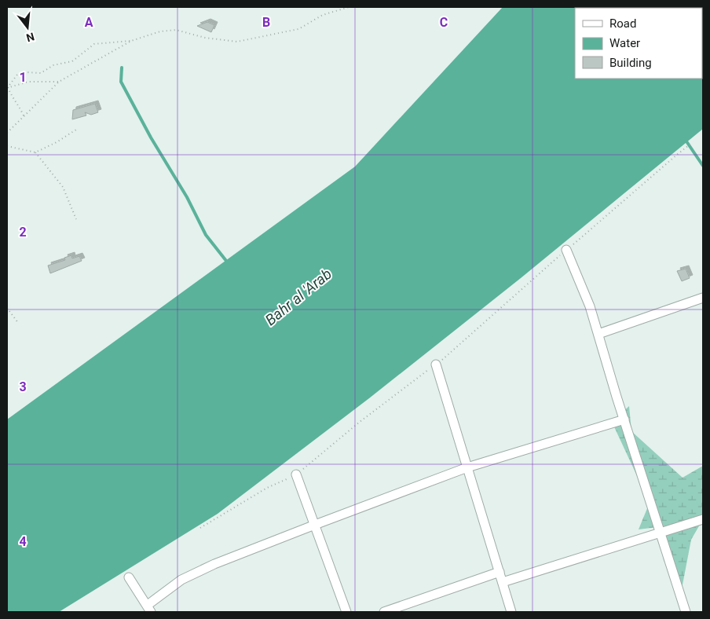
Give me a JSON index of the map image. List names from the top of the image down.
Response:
{
  "water": ["Bahr al 'Arab"],
  "legend": ["Road", "Water", "Building"],
  "north": "bottom",
  "grid": {
    "columns": ["A", "B", "C"],
    "rows": [
      "1",
      "2",
      "3",
      "4"
    ]
  }
}
